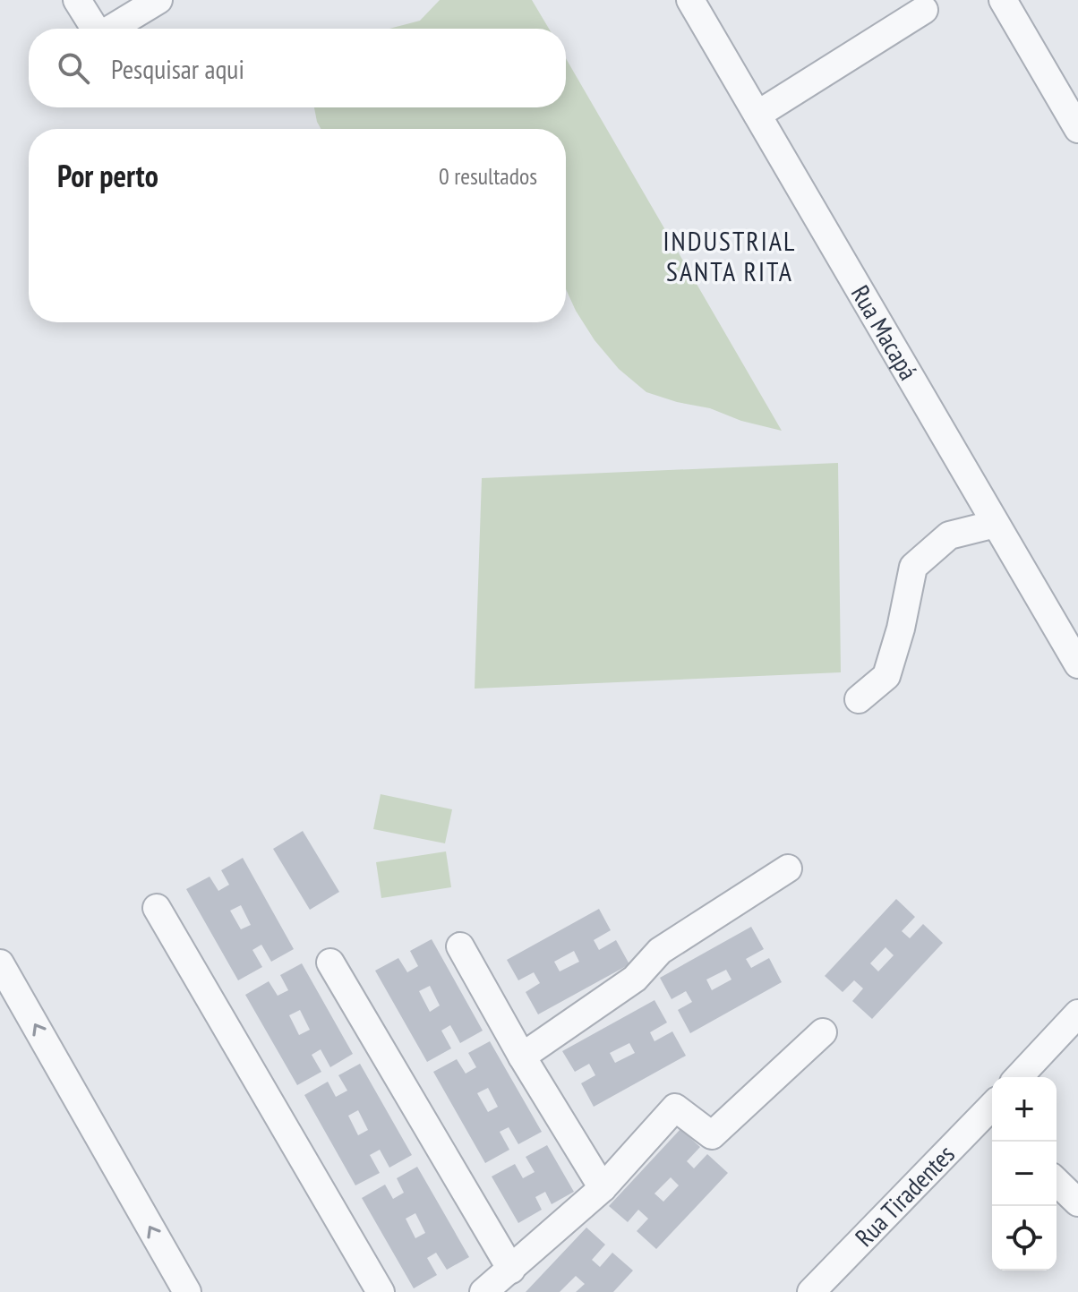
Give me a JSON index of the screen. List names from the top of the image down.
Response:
{
  "streets": {
    "street": ["Rua Macapá", "Rua Tiradentes"]
  },
  "districts": ["INDUSTRIAL SANTA RITA"],
  "page": {
    "search": "Pesquisar aqui",
    "heading": ["Por perto", "0 resultados"],
    "map_buttons": ["+", "−"]
  }
}
